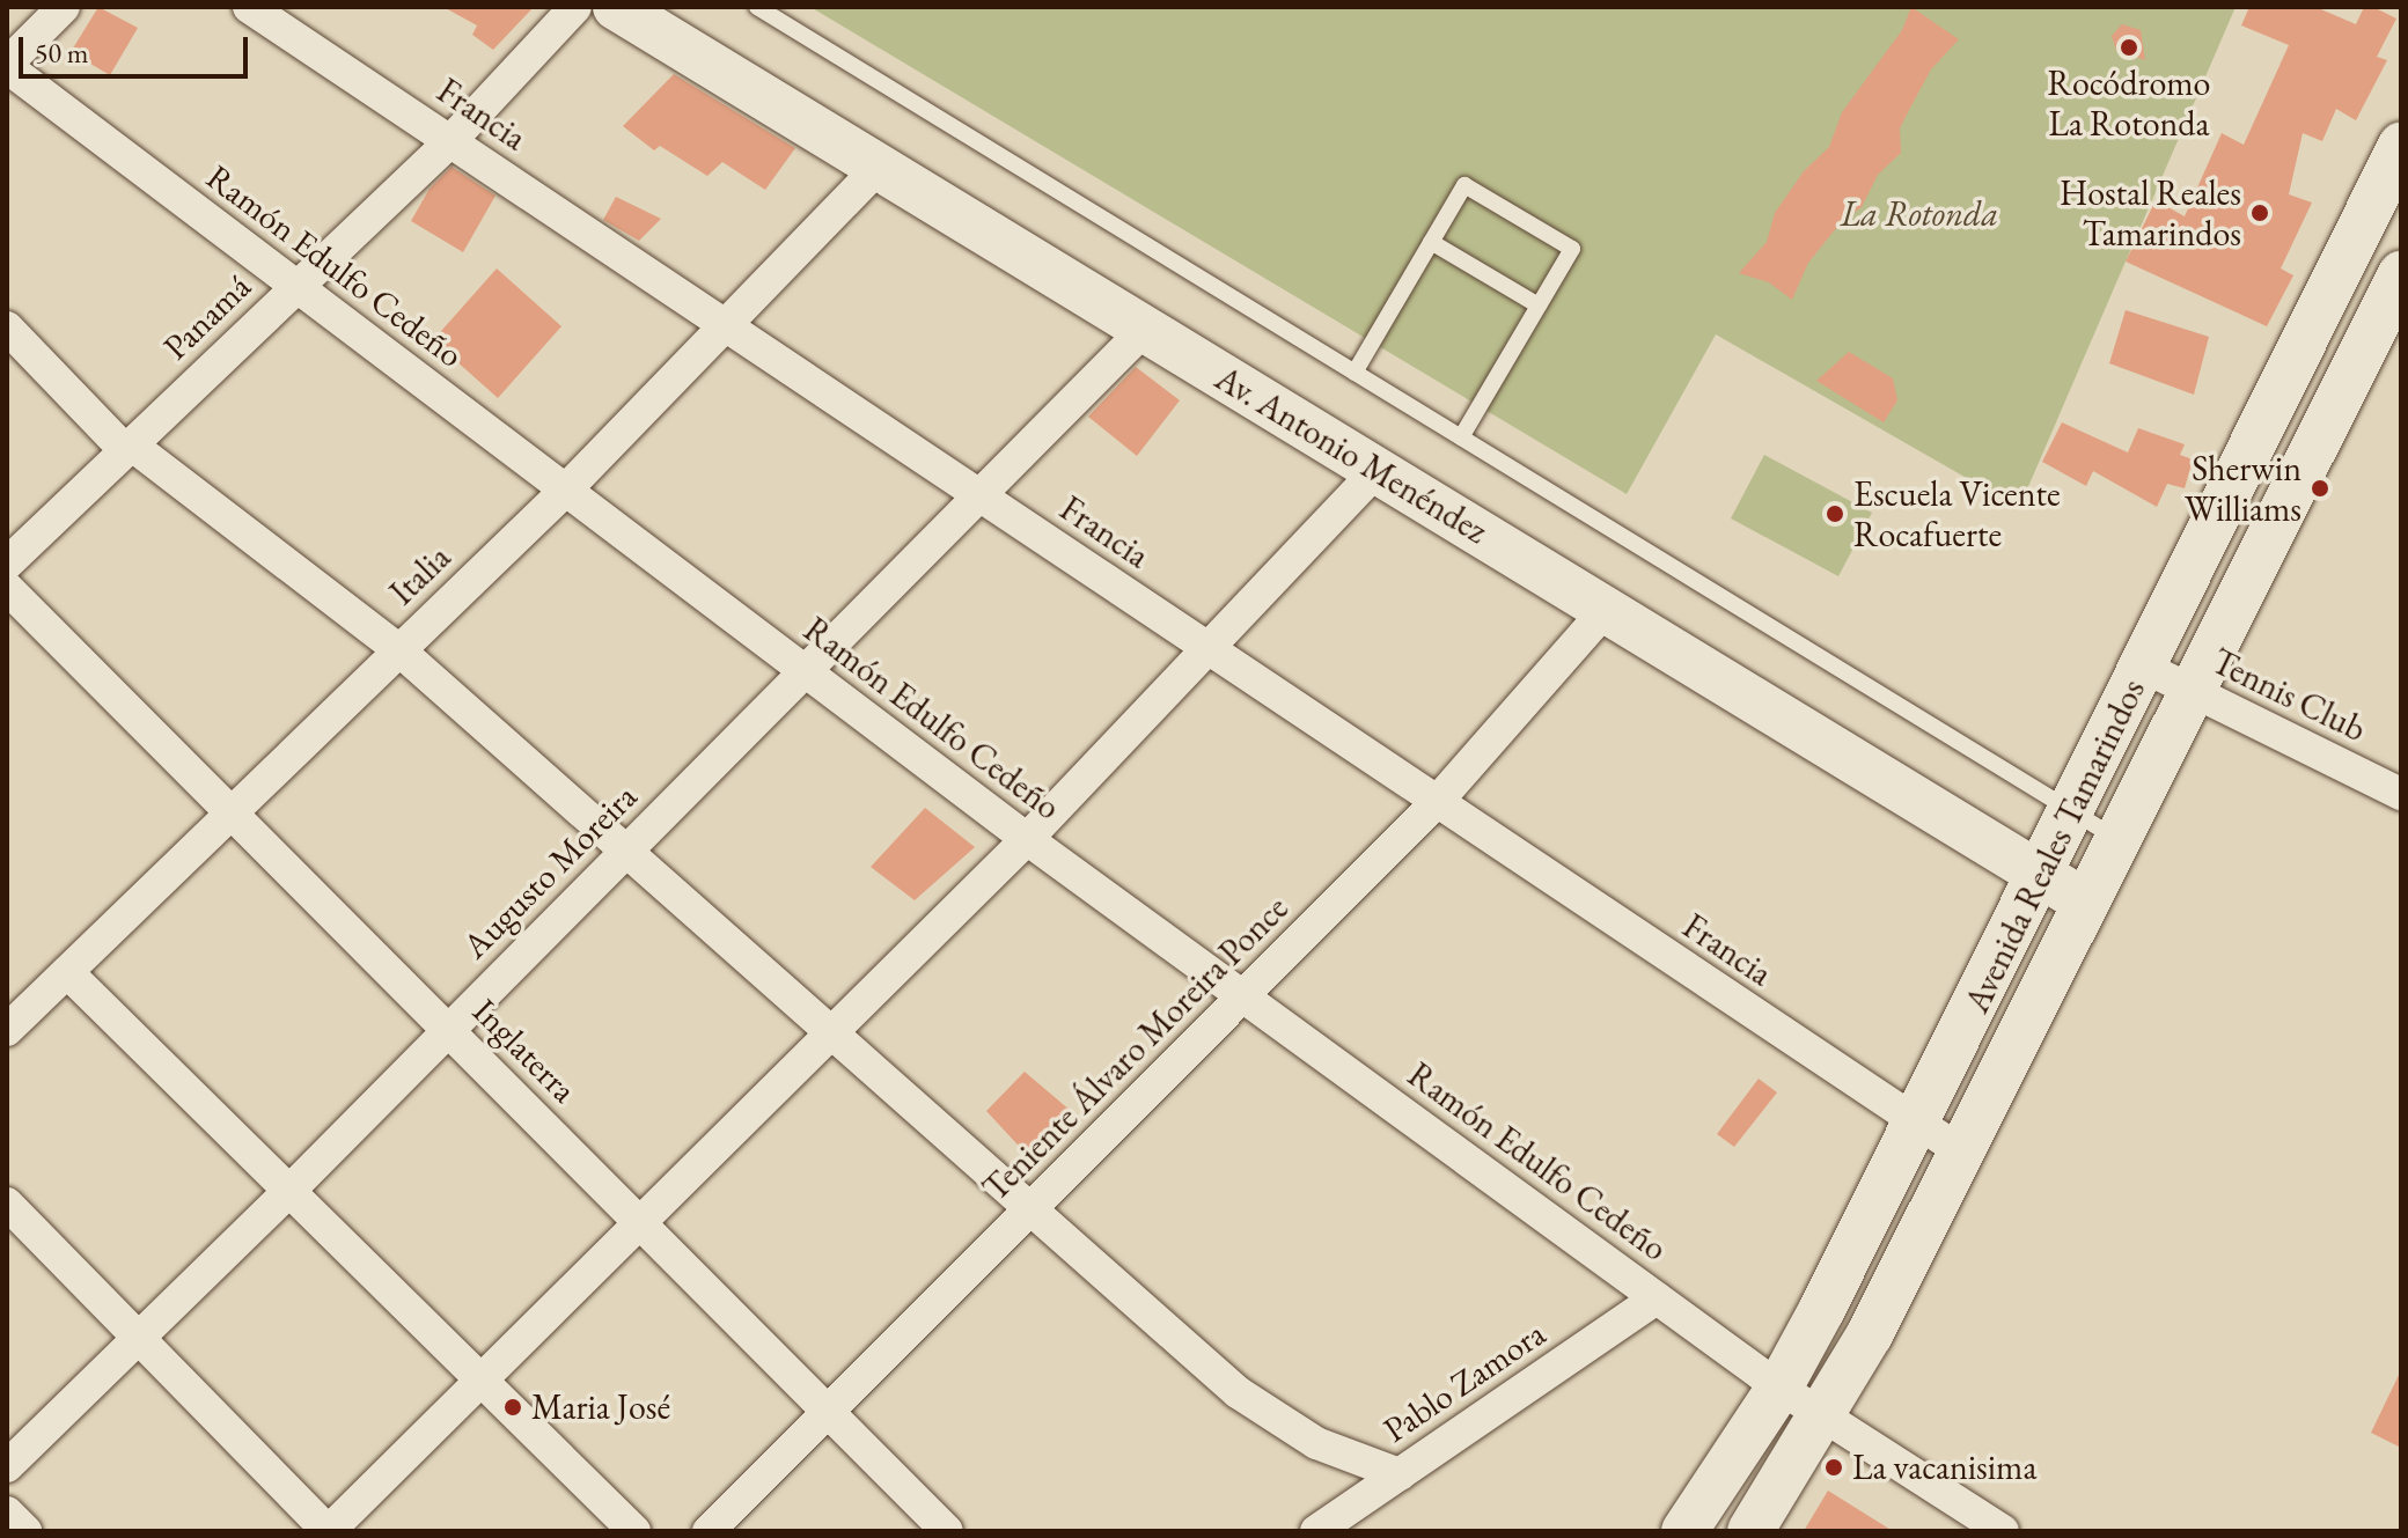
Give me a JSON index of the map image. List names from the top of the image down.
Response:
{
  "streets": {
    "main road": ["Av. Antonio Menéndez", "Avenida Reales Tamarindos"],
    "street": [
      "Francia",
      "Ramón Edulfo Cedeño",
      "Panamá",
      "Italia",
      "Tennis Club",
      "Augusto Moreira",
      "Teniente Álvaro Moreira Ponce",
      "Inglaterra",
      "Pablo Zamora"
    ]
  },
  "crossings": [
    ["Francia", "Panamá"],
    ["Francia", "Italia"],
    ["Francia", "Avenida Reales Tamarindos"],
    ["Francia", "Augusto Moreira"],
    ["Francia", "Teniente Álvaro Moreira Ponce"],
    ["Ramón Edulfo Cedeño", "Panamá"],
    ["Ramón Edulfo Cedeño", "Italia"],
    ["Ramón Edulfo Cedeño", "Avenida Reales Tamarindos"],
    ["Ramón Edulfo Cedeño", "Augusto Moreira"],
    ["Ramón Edulfo Cedeño", "Teniente Álvaro Moreira Ponce"],
    ["Ramón Edulfo Cedeño", "Pablo Zamora"],
    ["Av. Antonio Menéndez", "Italia"],
    ["Av. Antonio Menéndez", "Avenida Reales Tamarindos"],
    ["Av. Antonio Menéndez", "Augusto Moreira"],
    ["Av. Antonio Menéndez", "Teniente Álvaro Moreira Ponce"],
    ["Italia", "Inglaterra"],
    ["Tennis Club", "Avenida Reales Tamarindos"],
    ["Augusto Moreira", "Inglaterra"],
    ["Teniente Álvaro Moreira Ponce", "Inglaterra"]
  ],
  "parks": ["La Rotonda"],
  "places": [
    "Rocódromo La Rotonda",
    "Hostal Reales Tamarindos",
    "Sherwin Williams",
    "Escuela Vicente Rocafuerte",
    "Maria José",
    "La vacanisima"
  ],
  "scale_bar": "50 m"
}
